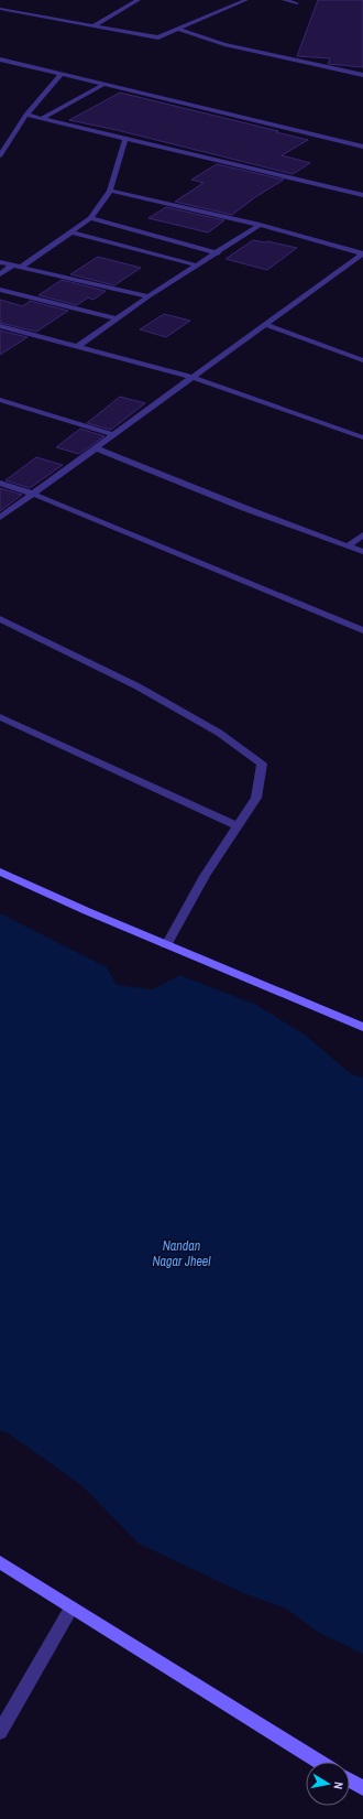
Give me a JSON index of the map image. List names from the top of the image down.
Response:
{
  "water": ["Nandan Nagar Jheel"],
  "north": "right"
}
